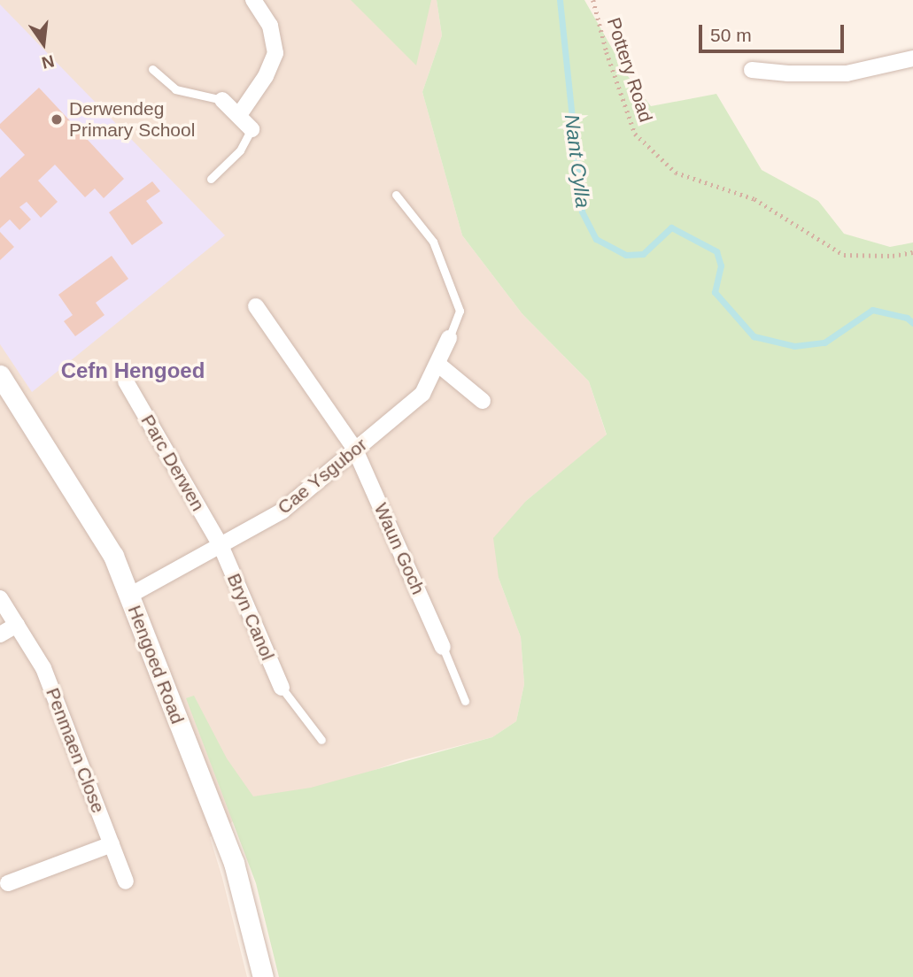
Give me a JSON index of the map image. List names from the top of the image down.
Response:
{
  "streets": {
    "street": [
      "Parc Derwen",
      "Cae Ysgubor",
      "Waun Goch",
      "Bryn Canol",
      "Hengoed Road",
      "Penmaen Close"
    ],
    "path": ["Pottery Road"]
  },
  "crossings": [
    ["Parc Derwen", "Cae Ysgubor"],
    ["Parc Derwen", "Bryn Canol"],
    ["Cae Ysgubor", "Waun Goch"],
    ["Cae Ysgubor", "Bryn Canol"],
    ["Cae Ysgubor", "Hengoed Road"]
  ],
  "districts": ["Cefn Hengoed"],
  "water": ["Nant Cylla"],
  "places": ["Derwendeg Primary School"],
  "scale_bar": "50 m",
  "north": "bottom"
}
